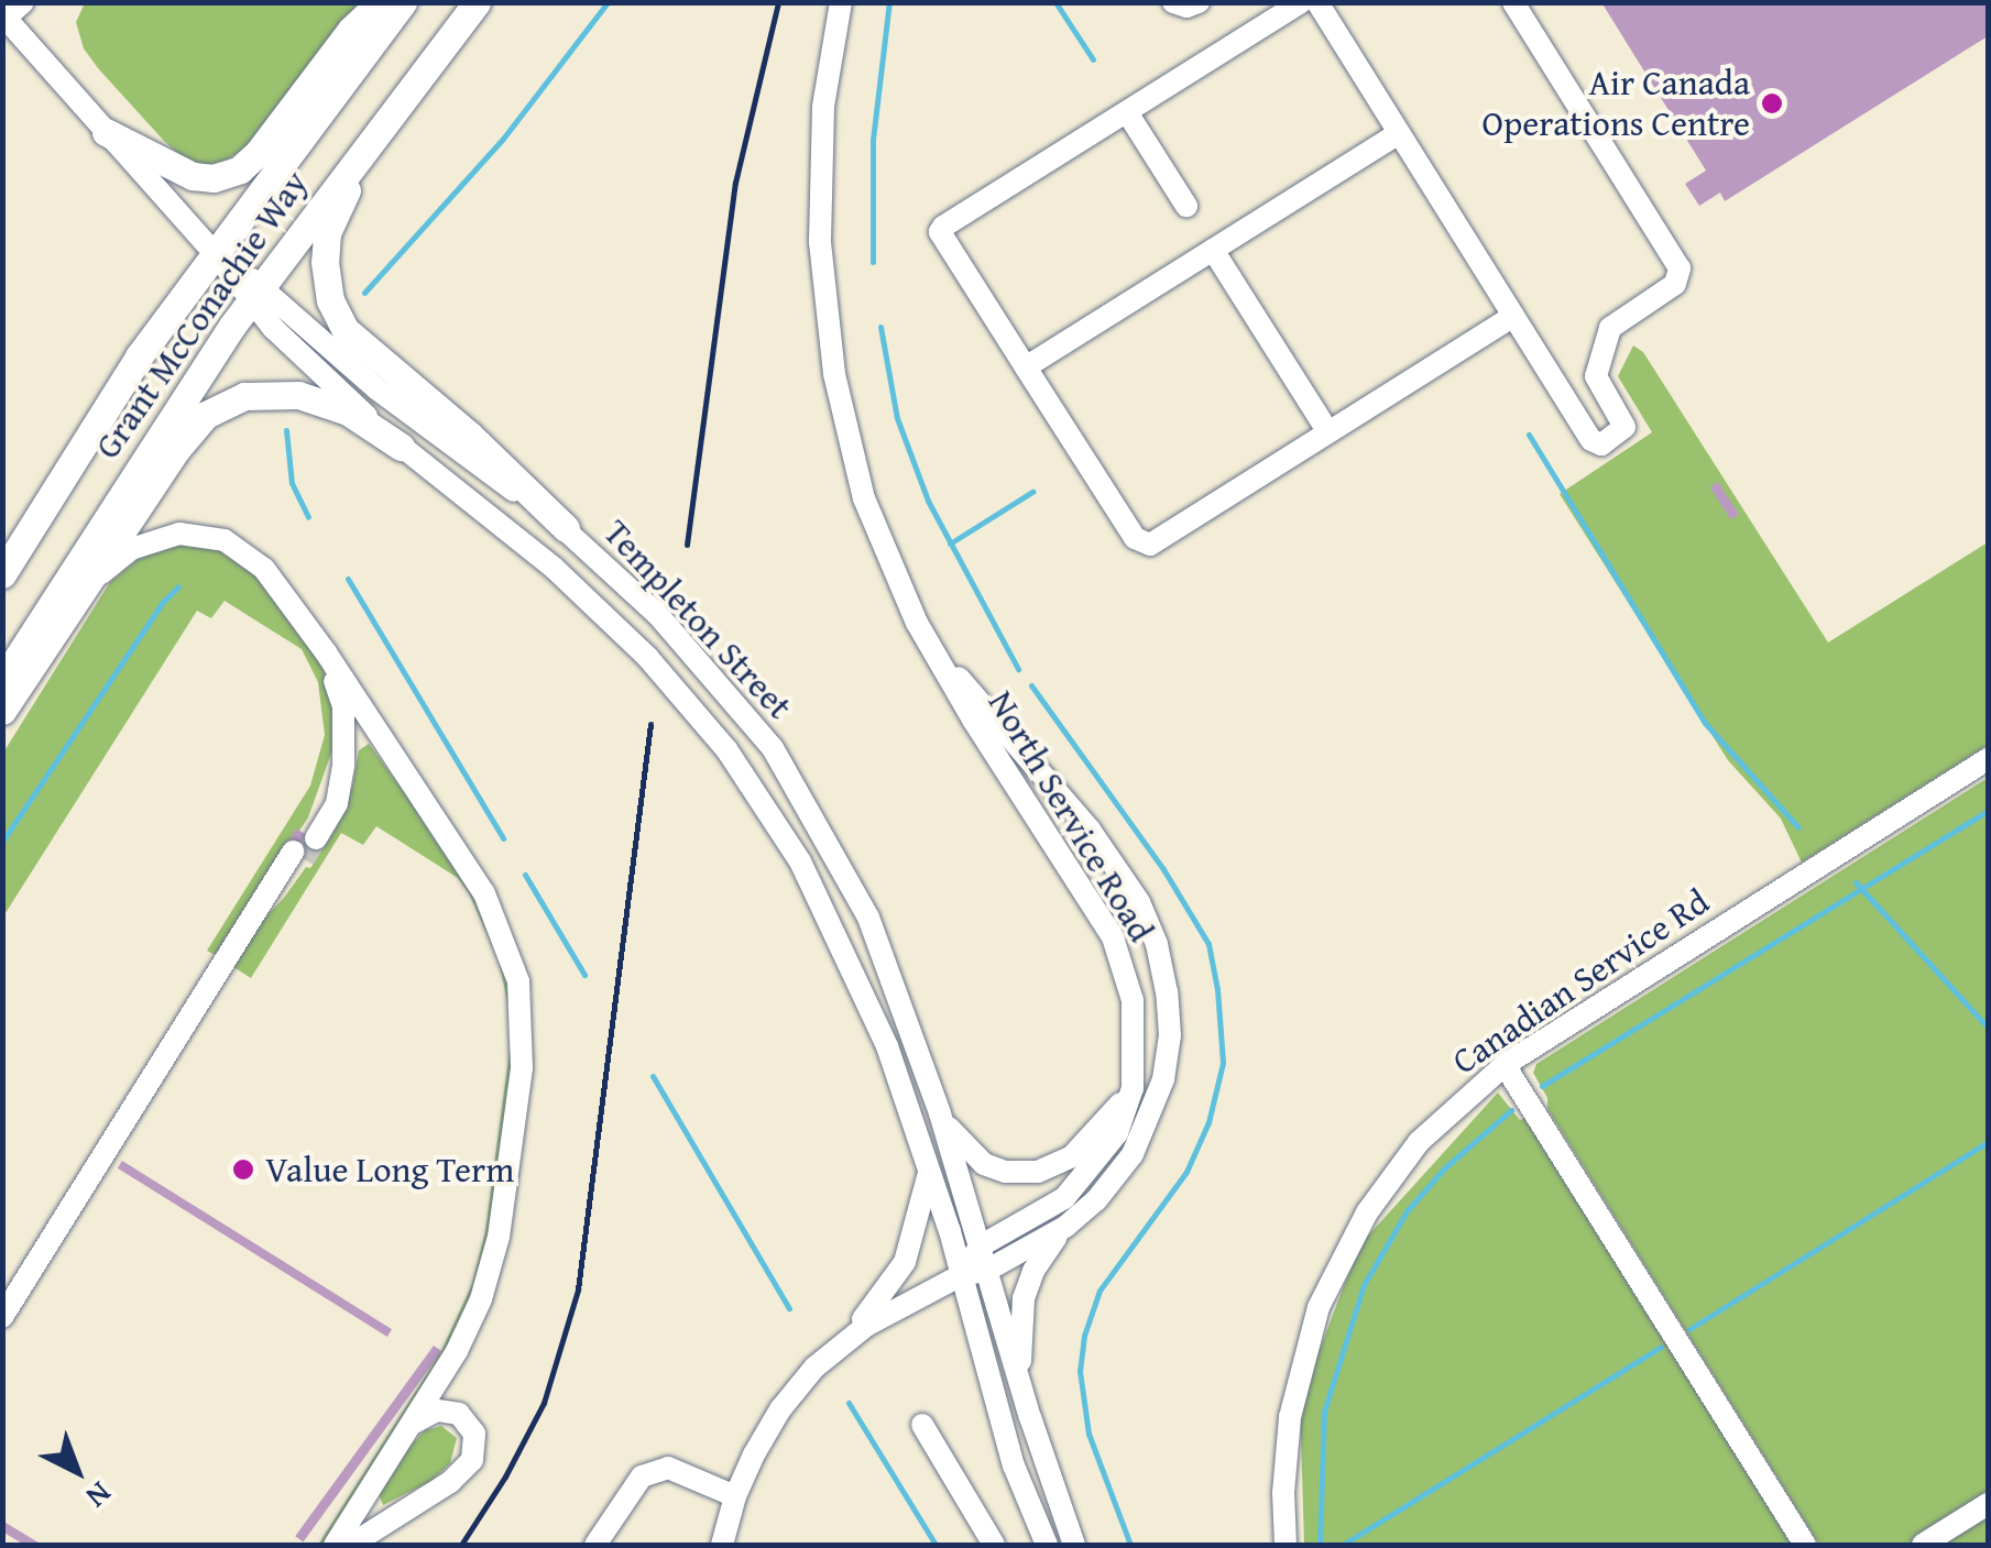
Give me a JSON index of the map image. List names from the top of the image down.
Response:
{
  "streets": {
    "main road": ["Grant McConachie Way"],
    "street": ["Templeton Street", "North Service Road", "Canadian Service Rd"]
  },
  "crossings": [
    ["Grant McConachie Way", "Templeton Street"],
    ["Templeton Street", "North Service Road"]
  ],
  "places": ["Air Canada Operations Centre", "Value Long Term"],
  "north": "bottom right"
}
